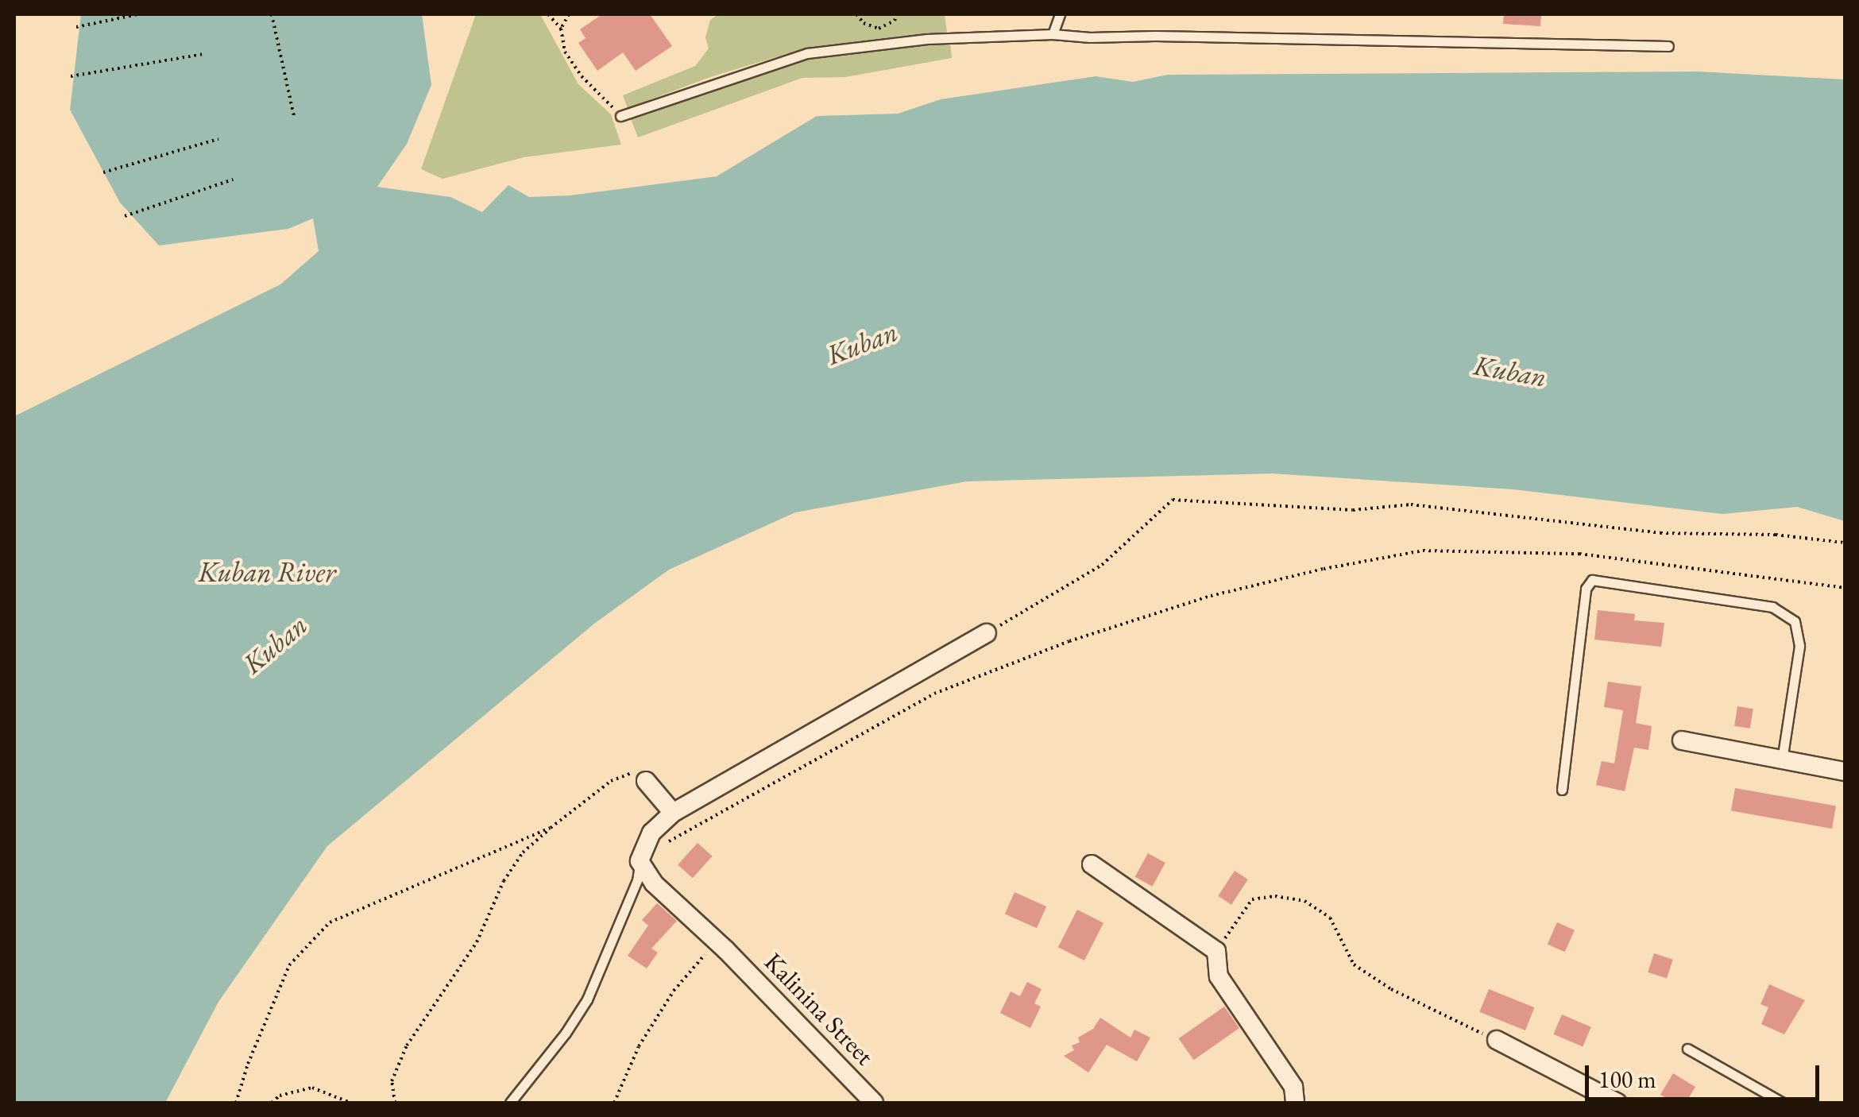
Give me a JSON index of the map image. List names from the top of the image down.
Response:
{
  "streets": {
    "street": ["Kalinina Street"]
  },
  "water": ["Kuban", "Kuban River"],
  "scale_bar": "100 m"
}
